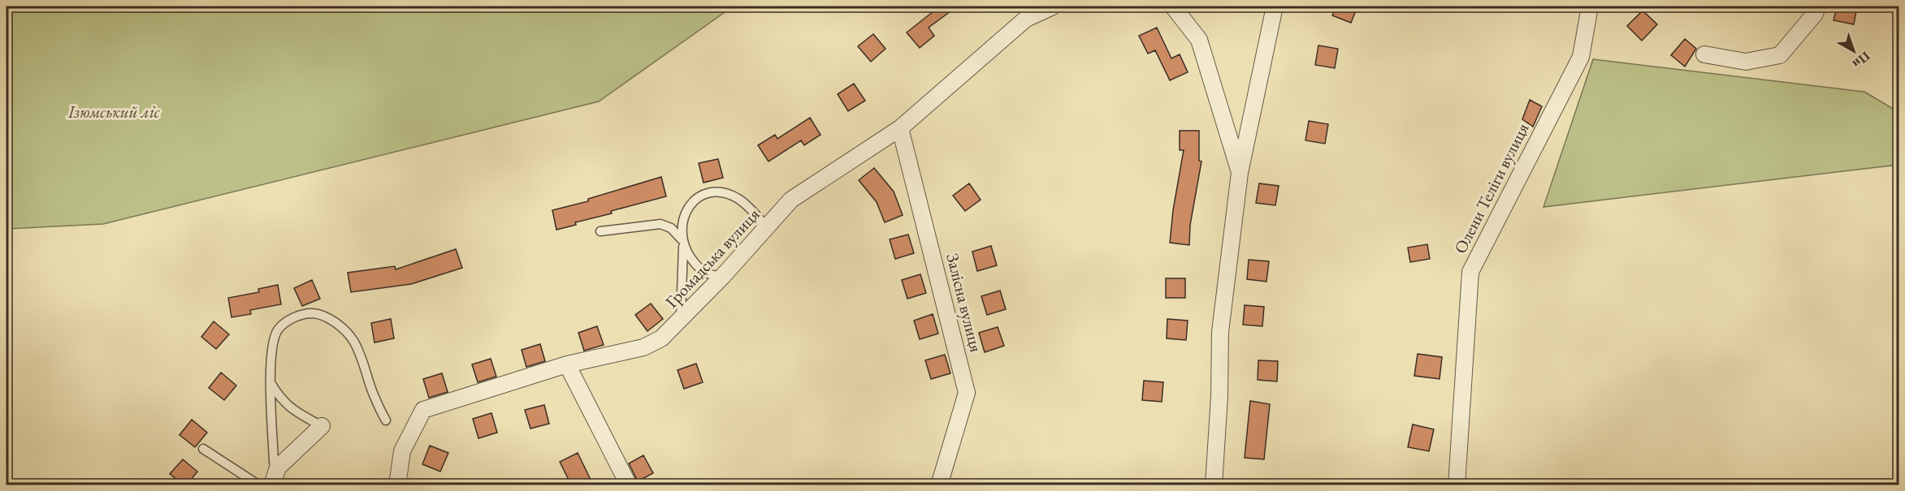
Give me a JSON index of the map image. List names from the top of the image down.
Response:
{
  "streets": {
    "street": ["Олени Теліги вулиця", "Громадська вулиця", "Залісна вулиця"]
  },
  "crossings": [
    ["Громадська вулиця", "Залісна вулиця"]
  ],
  "parks": ["Ізюмський ліс"],
  "north": "bottom right"
}
